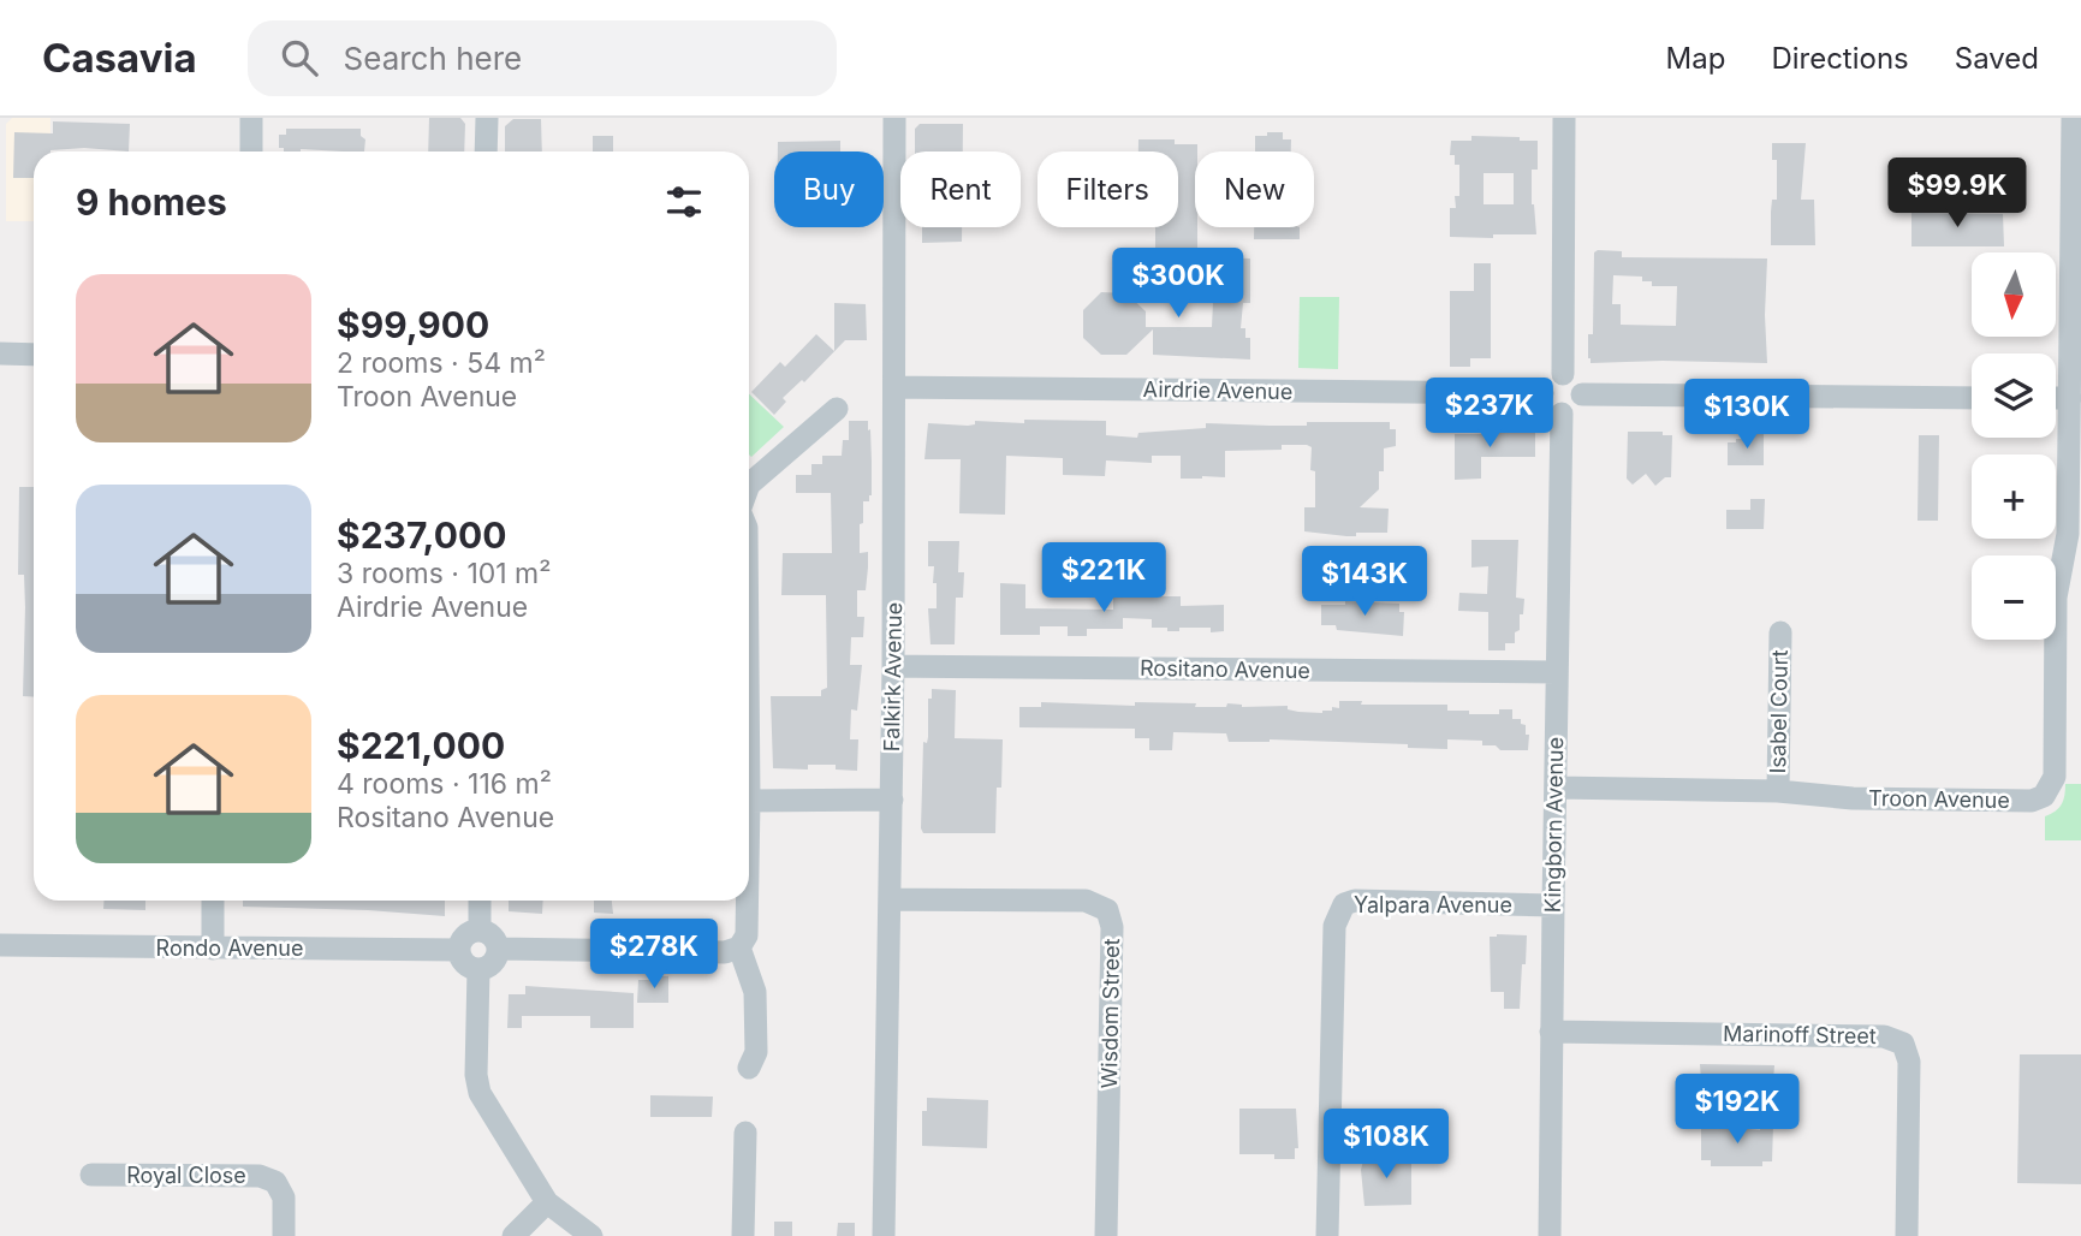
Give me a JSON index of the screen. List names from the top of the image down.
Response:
{
  "streets": {
    "street": [
      "Airdrie Avenue",
      "Rositano Avenue",
      "Falkirk Avenue",
      "Isabel Court",
      "Troon Avenue",
      "Kingborn Avenue",
      "Yalpara Avenue",
      "Rondo Avenue",
      "Wisdom Street",
      "Marinoff Street",
      "Royal Close"
    ]
  },
  "crossings": [
    ["Airdrie Avenue", "Falkirk Avenue"],
    ["Airdrie Avenue", "Kingborn Avenue"],
    ["Rositano Avenue", "Falkirk Avenue"],
    ["Rositano Avenue", "Kingborn Avenue"],
    ["Falkirk Avenue", "Wisdom Street"],
    ["Isabel Court", "Troon Avenue"],
    ["Troon Avenue", "Kingborn Avenue"],
    ["Kingborn Avenue", "Yalpara Avenue"],
    ["Kingborn Avenue", "Marinoff Street"]
  ],
  "north": "bottom",
  "page": {
    "header": "Casavia",
    "search": "Search here",
    "nav": ["Map", "Directions", "Saved"],
    "chip": [
      "Buy",
      "Rent",
      "Filters",
      "New"
    ],
    "heading": "9 homes",
    "price": [
      "$99.9K",
      "$300K",
      "$237K",
      "$130K",
      "$221K",
      "$143K",
      "$278K",
      "$192K",
      "$108K"
    ],
    "map_buttons": ["+", "−"],
    "list": [
      {
        "name": "$99,900",
        "note": "2 rooms · 54 m² · Troon Avenue"
      },
      {
        "name": "$237,000",
        "note": "3 rooms · 101 m² · Airdrie Avenue"
      },
      {
        "name": "$221,000",
        "note": "4 rooms · 116 m² · Rositano Avenue"
      }
    ]
  }
}
